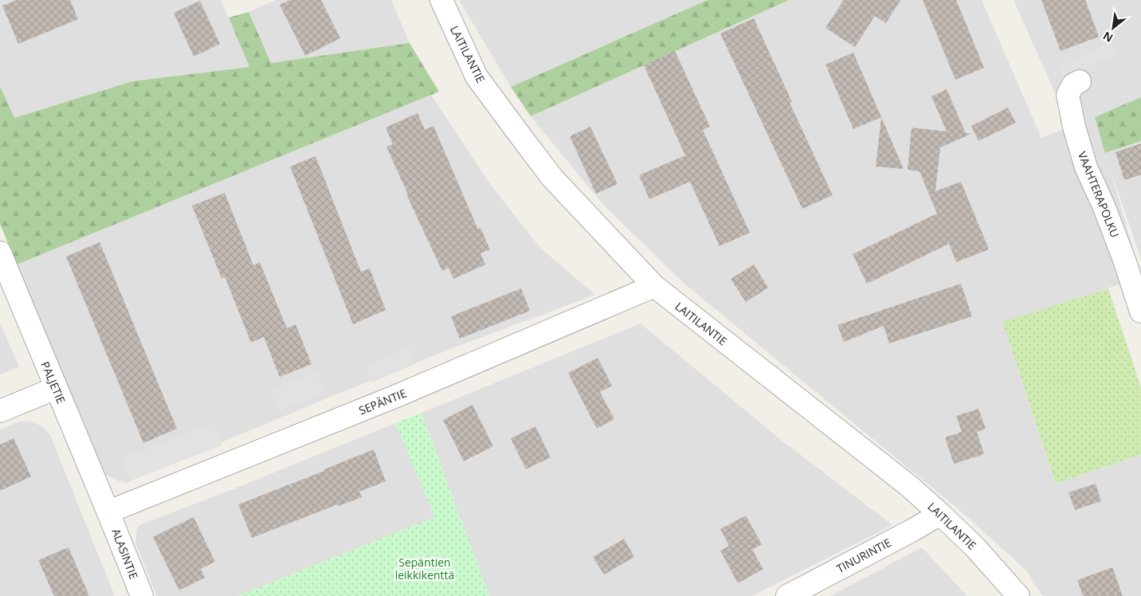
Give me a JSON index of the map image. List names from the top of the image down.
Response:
{
  "streets": {
    "street": [
      "LAITILANTIE",
      "VAAHTERAPOLKU",
      "PALJETIE",
      "SEPÄNTIE",
      "ALASINTIE",
      "TINURINTIE"
    ]
  },
  "crossings": [
    ["LAITILANTIE", "SEPÄNTIE"],
    ["LAITILANTIE", "TINURINTIE"],
    ["PALJETIE", "SEPÄNTIE"],
    ["PALJETIE", "ALASINTIE"],
    ["SEPÄNTIE", "ALASINTIE"]
  ],
  "parks": ["Sepäntien leikkikenttä"],
  "north": "bottom left"
}
